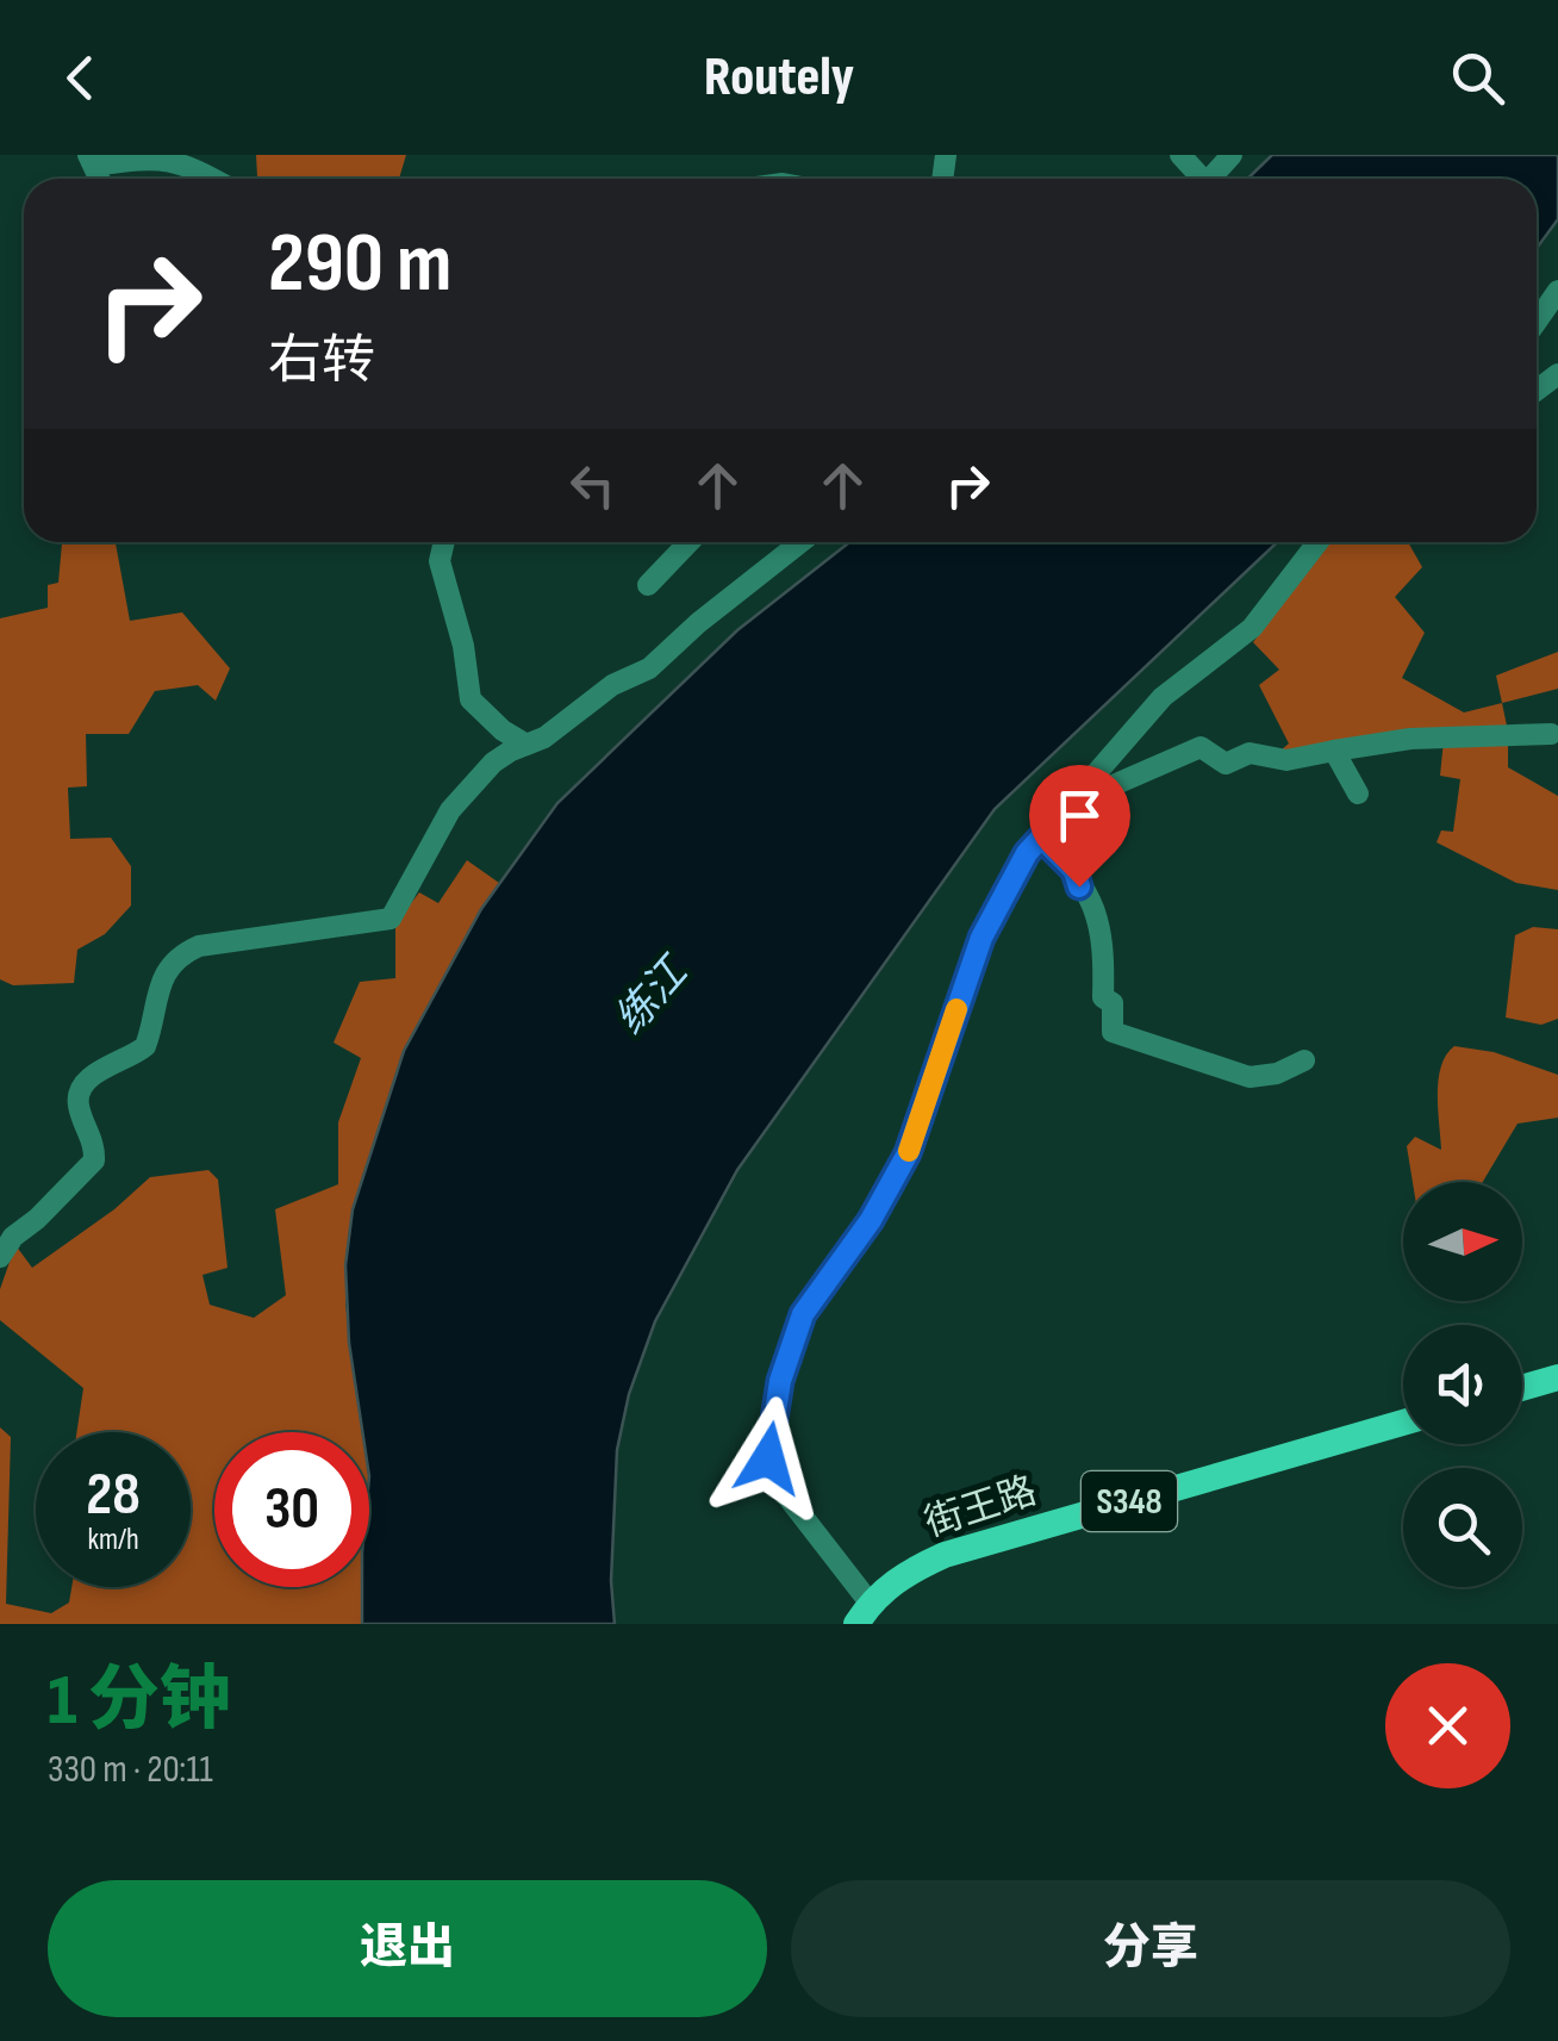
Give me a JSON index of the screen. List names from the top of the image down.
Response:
{
  "streets": {
    "main road": ["S348", "街王路"]
  },
  "water": ["练江"],
  "north": "right",
  "page": {
    "header": "Routely",
    "turn": ["290 m", "右转"],
    "speed": "28 km/h",
    "limit": "30",
    "heading": ["1 分钟", "330 m · 20:11"],
    "buttons": ["退出", "分享"]
  }
}
